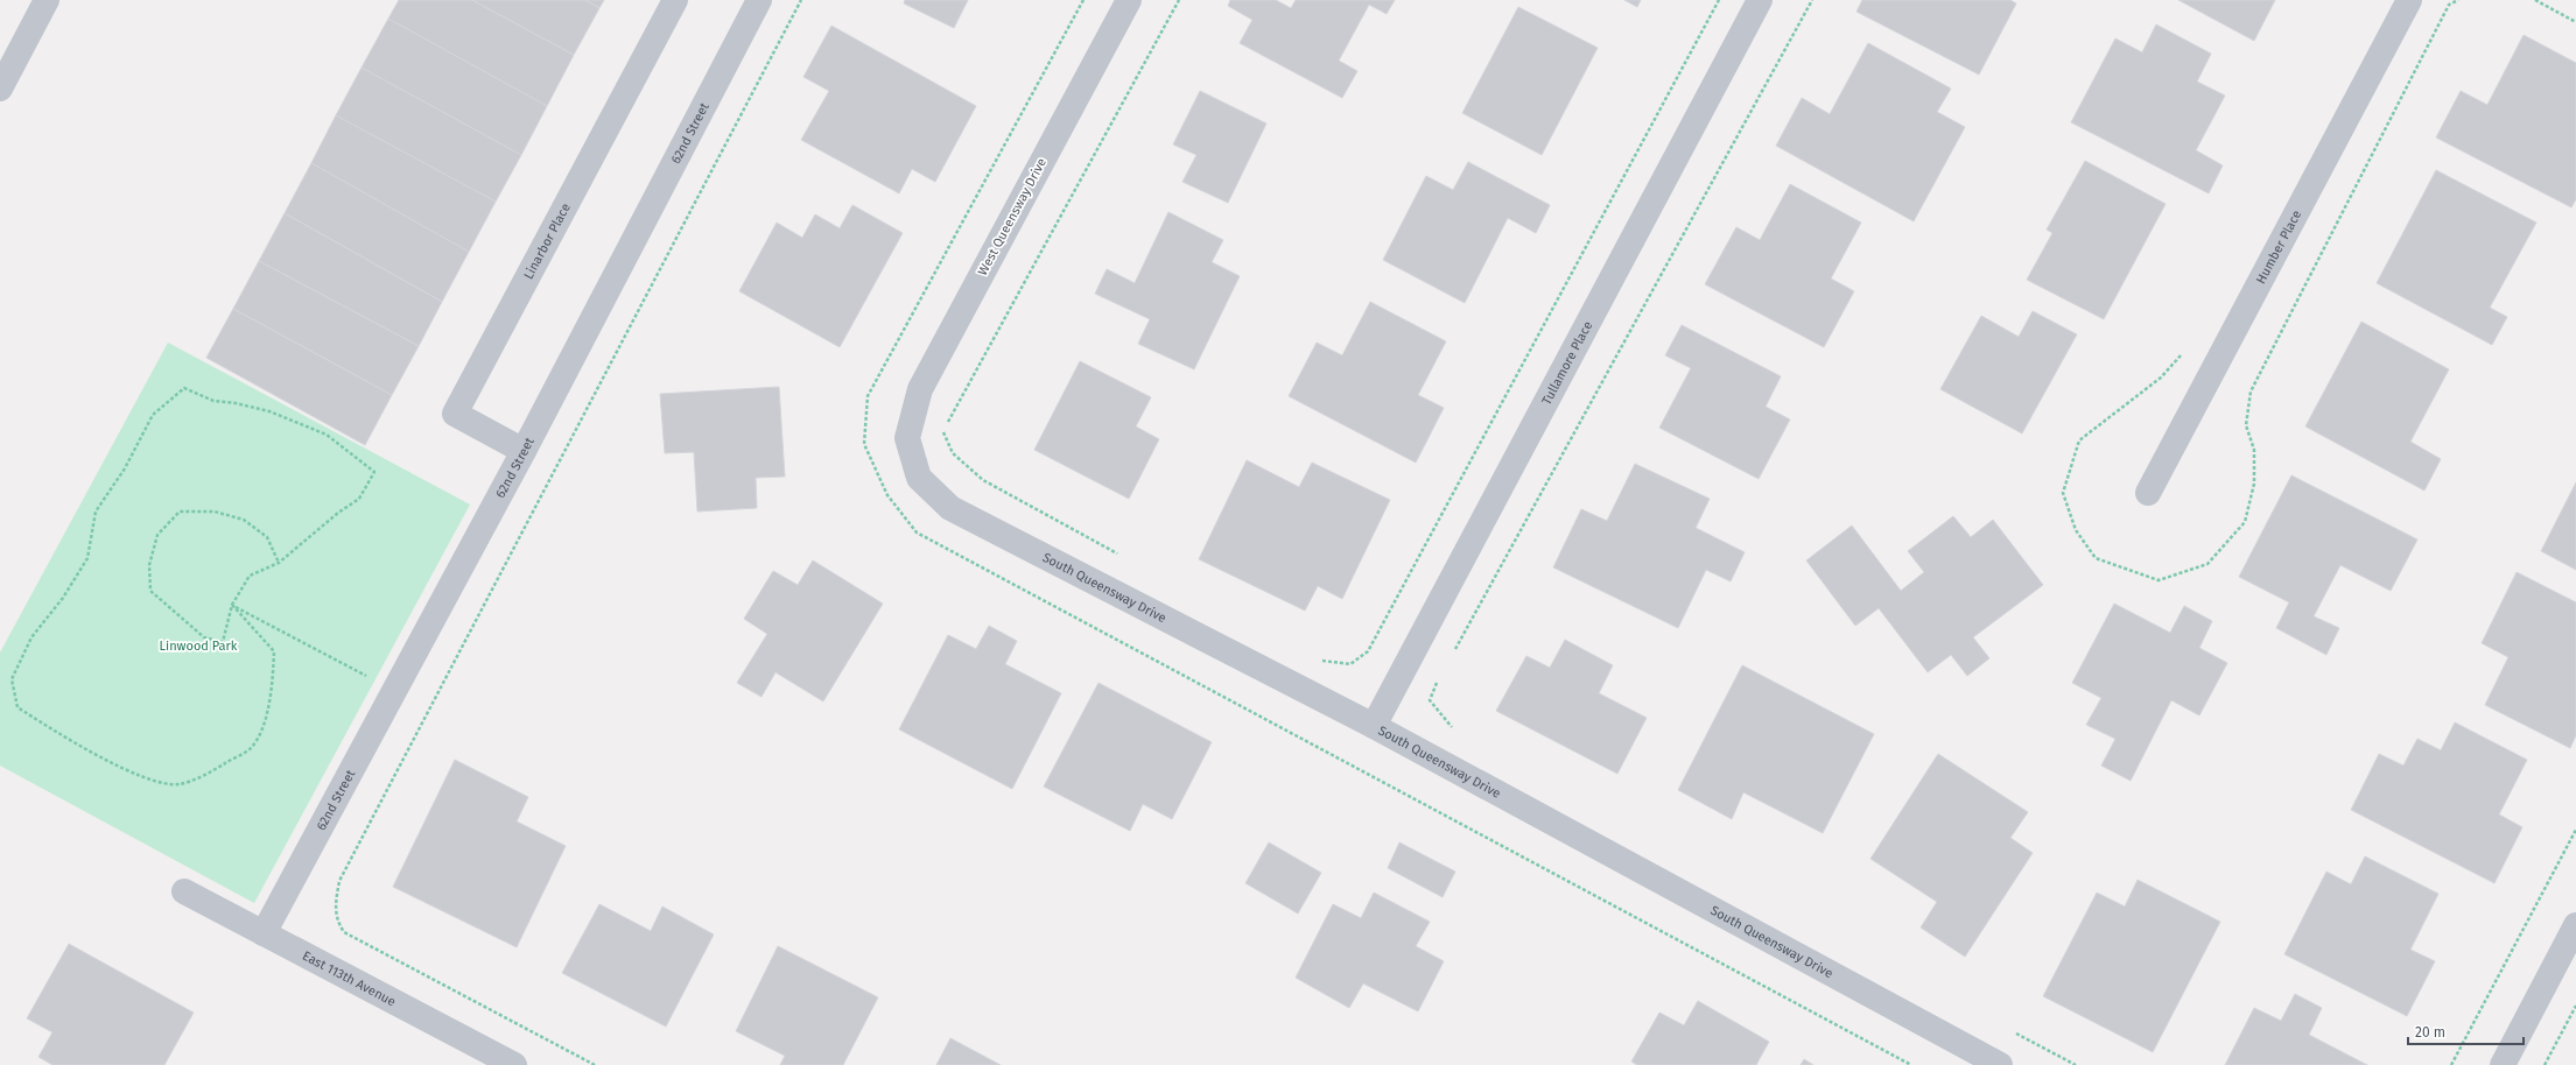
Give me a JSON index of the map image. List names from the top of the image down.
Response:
{
  "streets": {
    "street": [
      "62nd Street",
      "West Queensway Drive",
      "Linarbor Place",
      "Humber Place",
      "Tullamore Place",
      "South Queensway Drive",
      "East 113th Avenue"
    ]
  },
  "crossings": [
    ["62nd Street", "Linarbor Place"],
    ["62nd Street", "East 113th Avenue"],
    ["West Queensway Drive", "South Queensway Drive"],
    ["Tullamore Place", "South Queensway Drive"]
  ],
  "parks": ["Linwood Park"],
  "scale_bar": "20 m"
}
